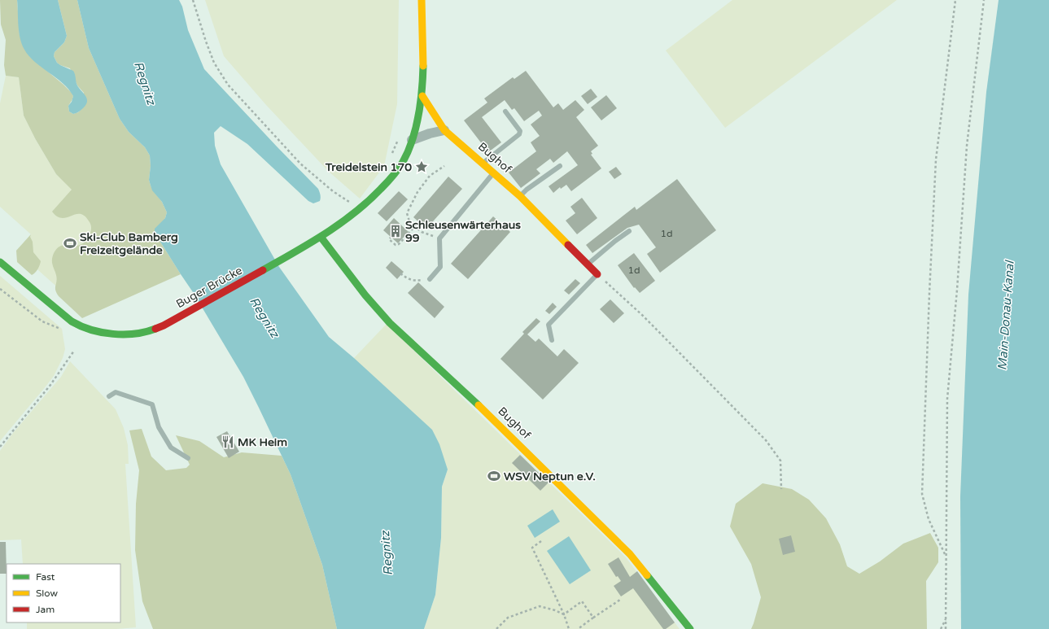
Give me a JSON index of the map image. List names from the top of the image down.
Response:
{
  "streets": {
    "street": ["Bughof", "Buger Brücke"]
  },
  "crossings": [
    ["Bughof", "Buger Brücke"]
  ],
  "water": ["Regnitz", "Main-Donau-Kanal"],
  "places": {
    "place": ["Treidelstein 170"],
    "building": ["Schleusenwärterhaus 99"],
    "sports": ["Ski-Club Bamberg Freizeitgelände", "WSV Neptun e.V."],
    "restaurant": ["MK Heim"]
  },
  "house_numbers": ["1d", "1d"],
  "legend": ["Fast", "Slow", "Jam"]
}
